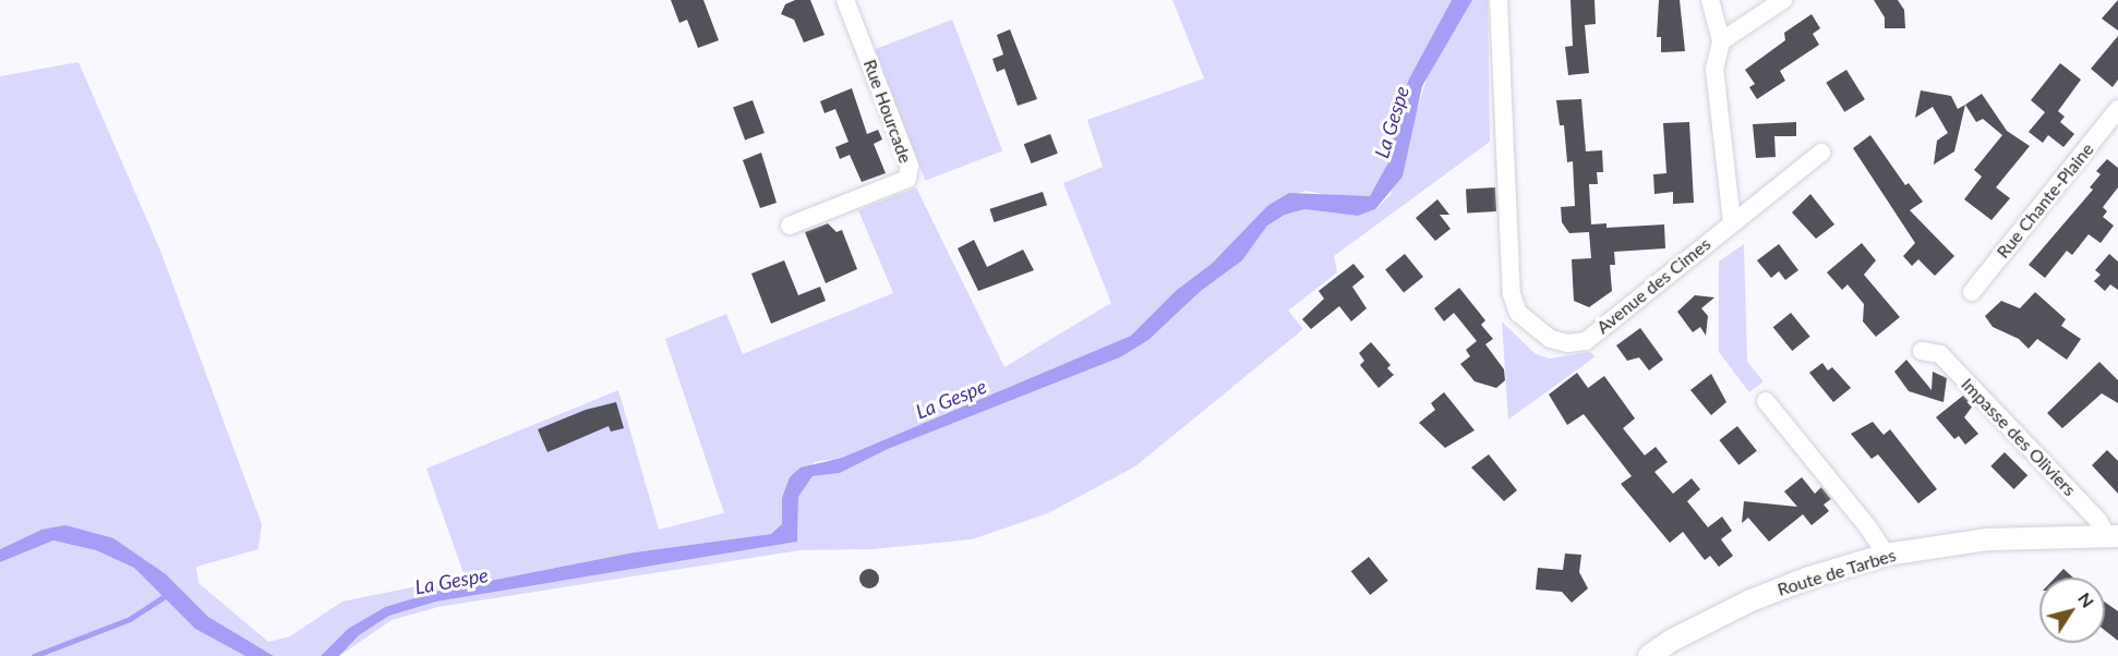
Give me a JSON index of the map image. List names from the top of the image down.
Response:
{
  "streets": {
    "street": [
      "Rue Hourcade",
      "Rue Chante-Plaine",
      "Avenue des Cimes",
      "Impasse des Oliviers",
      "Route de Tarbes"
    ]
  },
  "crossings": [
    ["Impasse des Oliviers", "Route de Tarbes"]
  ],
  "water": ["La Gespe"],
  "north": "top right"
}
